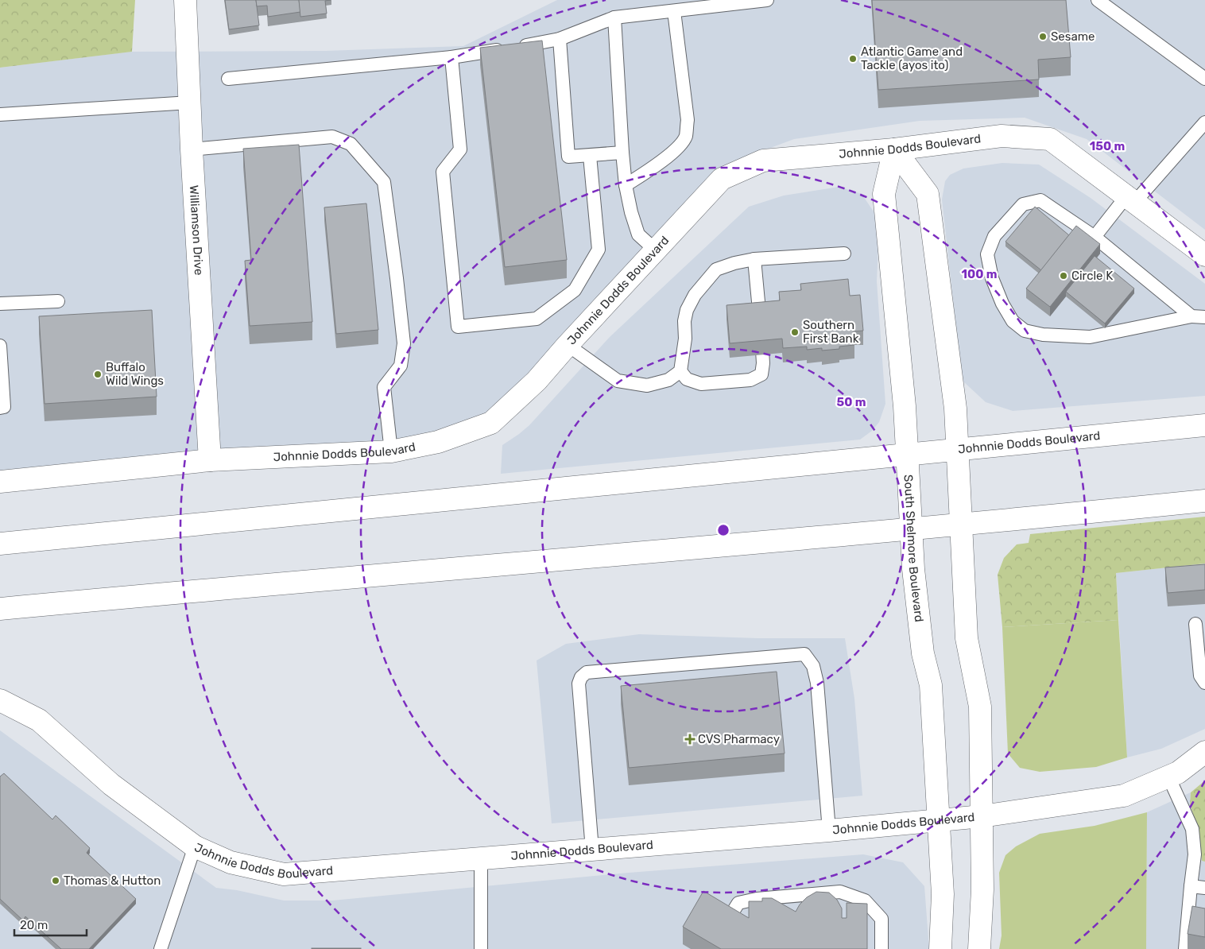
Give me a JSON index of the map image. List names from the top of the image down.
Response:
{
  "streets": {
    "main road": ["Johnnie Dodds Boulevard", "Williamson Drive", "South Shelmore Boulevard"]
  },
  "crossings": [
    ["Johnnie Dodds Boulevard", "Williamson Drive"],
    ["Johnnie Dodds Boulevard", "South Shelmore Boulevard"]
  ],
  "places": {
    "other": [
      "Sesame",
      "Atlantic Game and Tackle (ayos ito)",
      "Circle K",
      "Southern First Bank",
      "Buffalo Wild Wings",
      "Thomas & Hutton"
    ],
    "health": ["CVS Pharmacy"]
  },
  "scale_bar": "20 m",
  "rings": ["150 m", "100 m", "50 m"]
}
